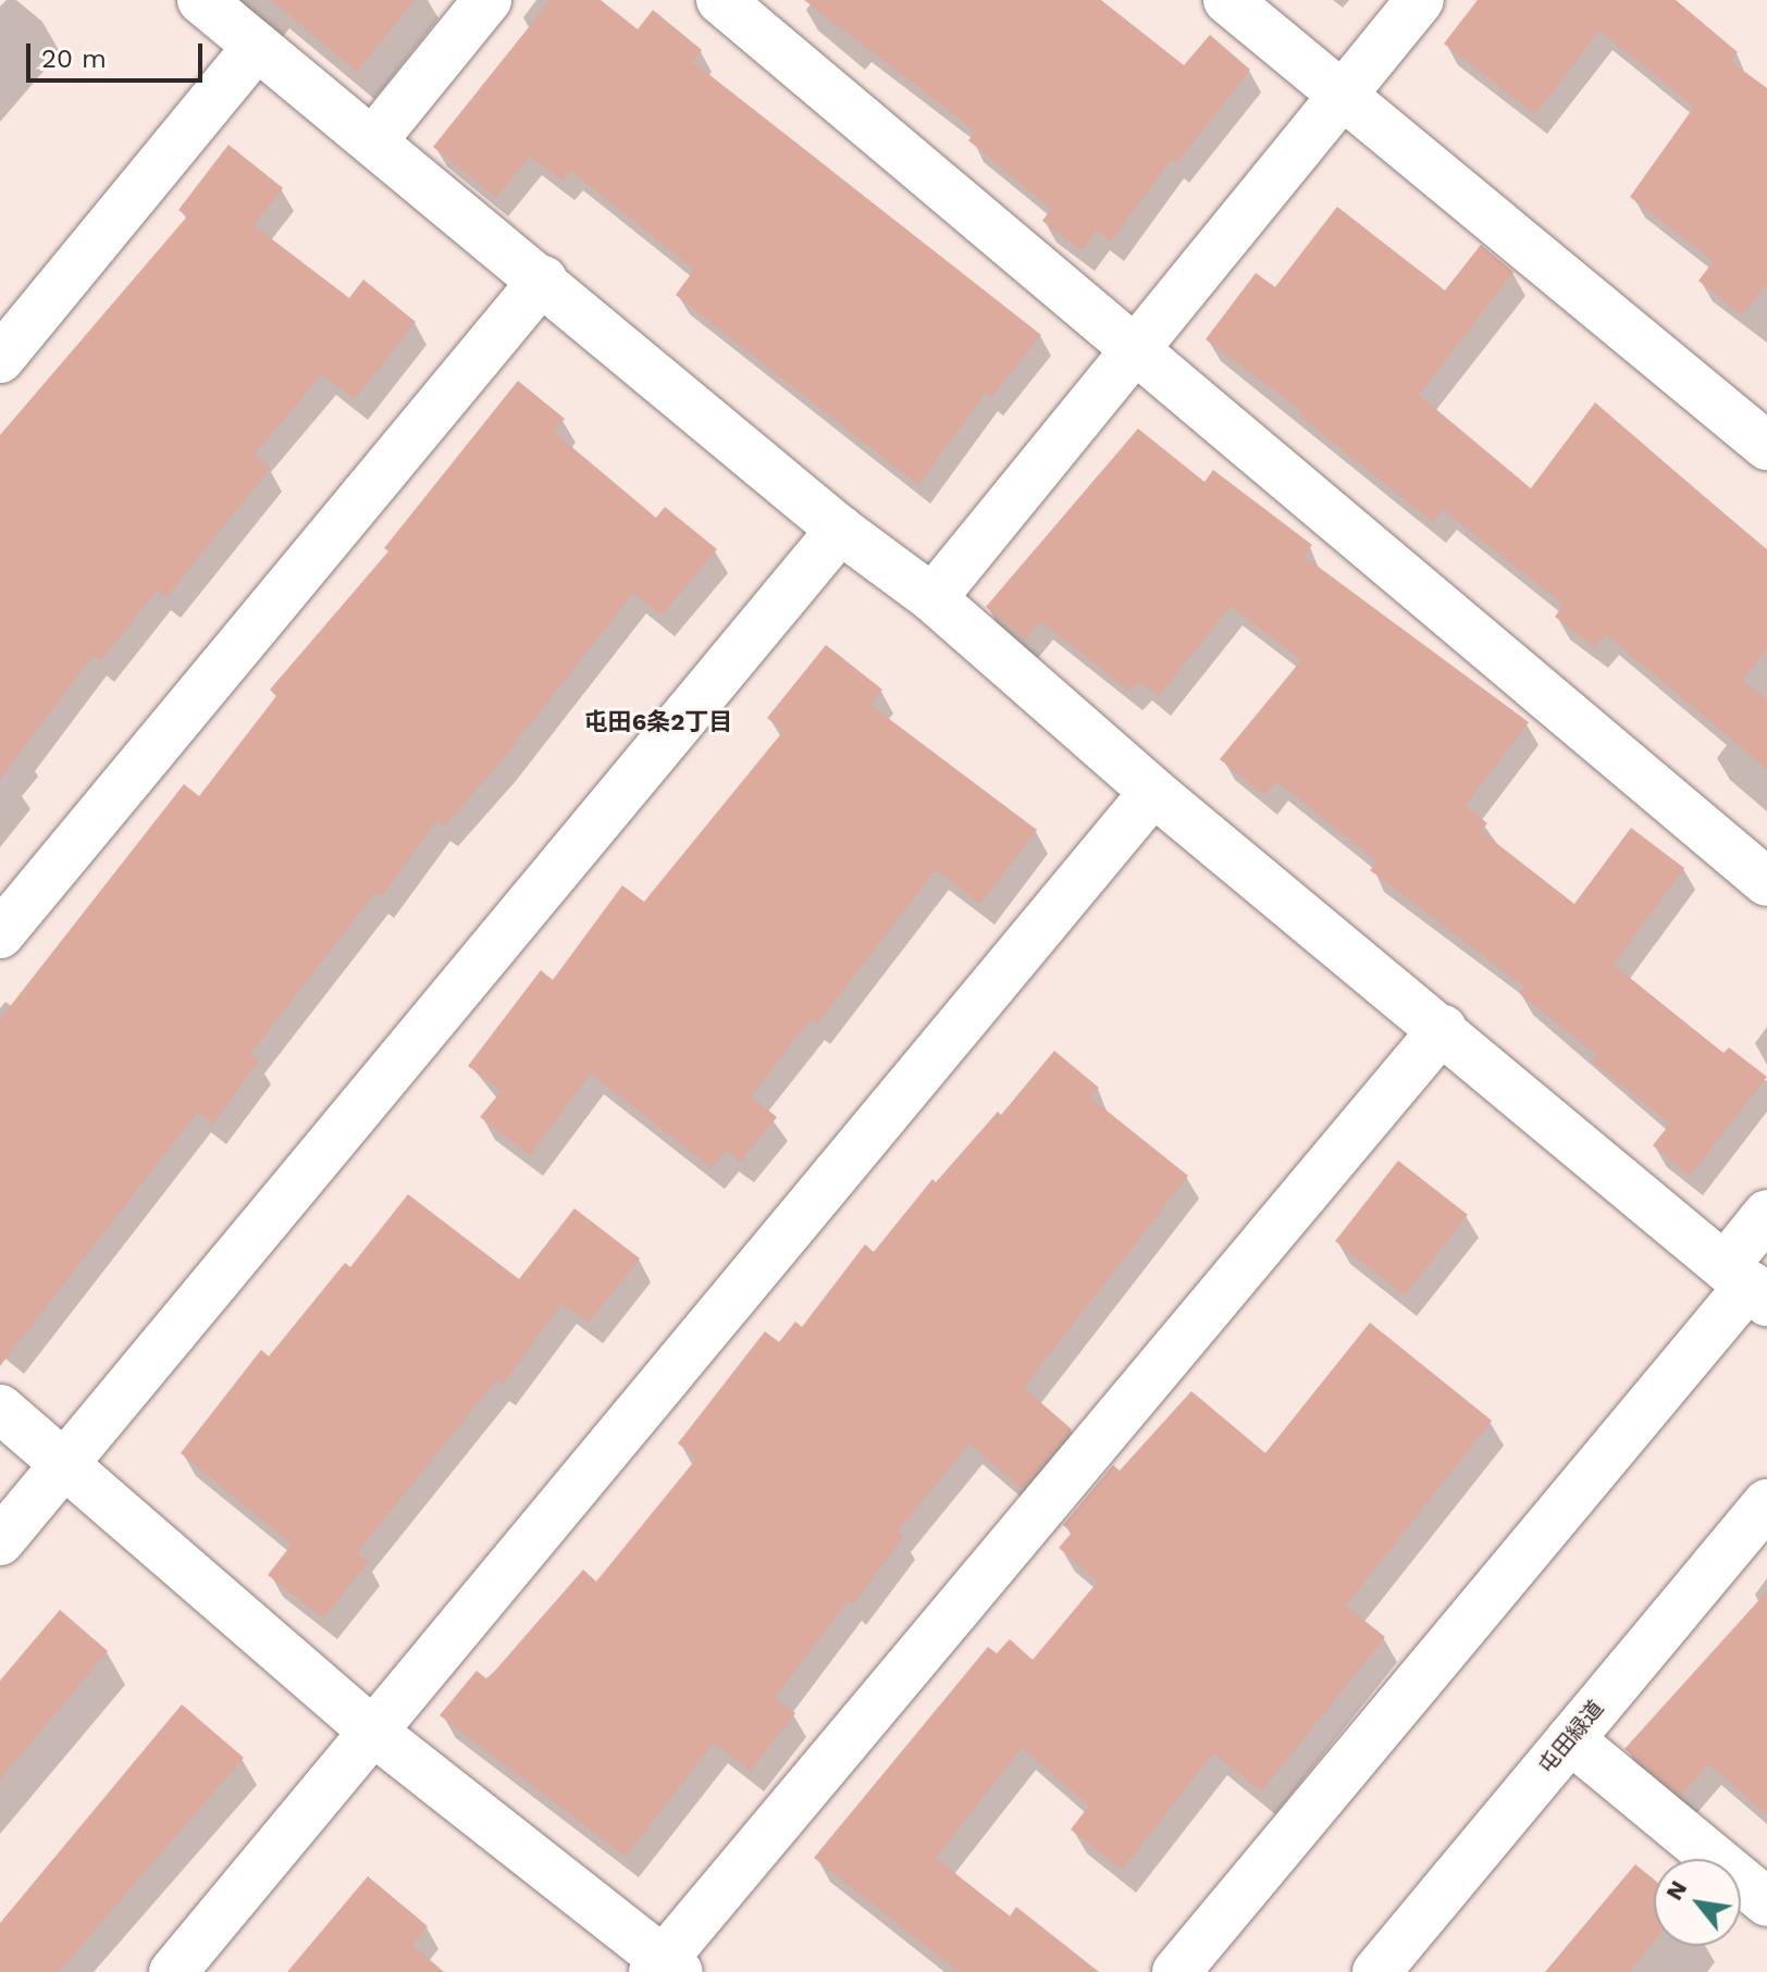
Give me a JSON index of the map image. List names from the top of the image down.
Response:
{
  "streets": {
    "street": ["屯田緑道"]
  },
  "districts": ["屯田6条2丁目"],
  "scale_bar": "20 m",
  "north": "top left"
}
